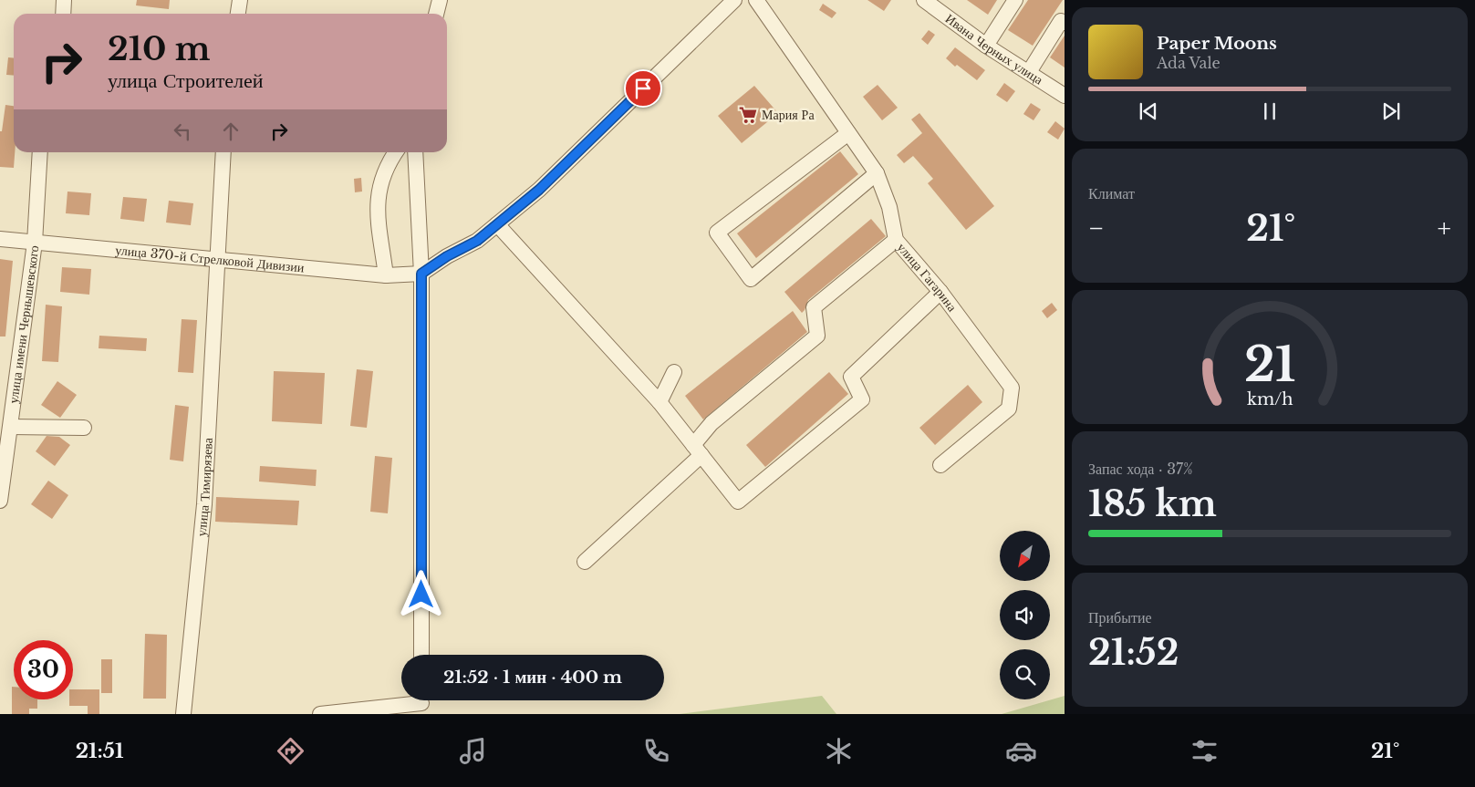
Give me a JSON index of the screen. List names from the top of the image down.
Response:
{
  "streets": {
    "street": [
      "Ивана Черных улица",
      "улица 370-й Стрелковой Дивизии",
      "улица Гагарина",
      "улица имени Чернышевского",
      "улица Тимирязева"
    ]
  },
  "crossings": [
    ["улица 370-й Стрелковой Дивизии", "улица имени Чернышевского"],
    ["улица 370-й Стрелковой Дивизии", "улица Тимирязева"]
  ],
  "places": {
    "supermarket": ["Мария Ра"]
  },
  "north": "bottom left",
  "page": {
    "turn": ["210 m", "улица Строителей"],
    "song": ["Paper Moons", "Ada Vale"],
    "tile": [
      "Климат",
      ["Запас хода · 37%", "185 km"],
      ["Прибытие", "21:52"]
    ],
    "heat": ["−", "21°", "+"],
    "limit": "30",
    "trip": "21:52 · 1 мин · 400 m",
    "tabs": ["21:51", "21°"],
    "gauge": ["21", "km/h"]
  }
}
